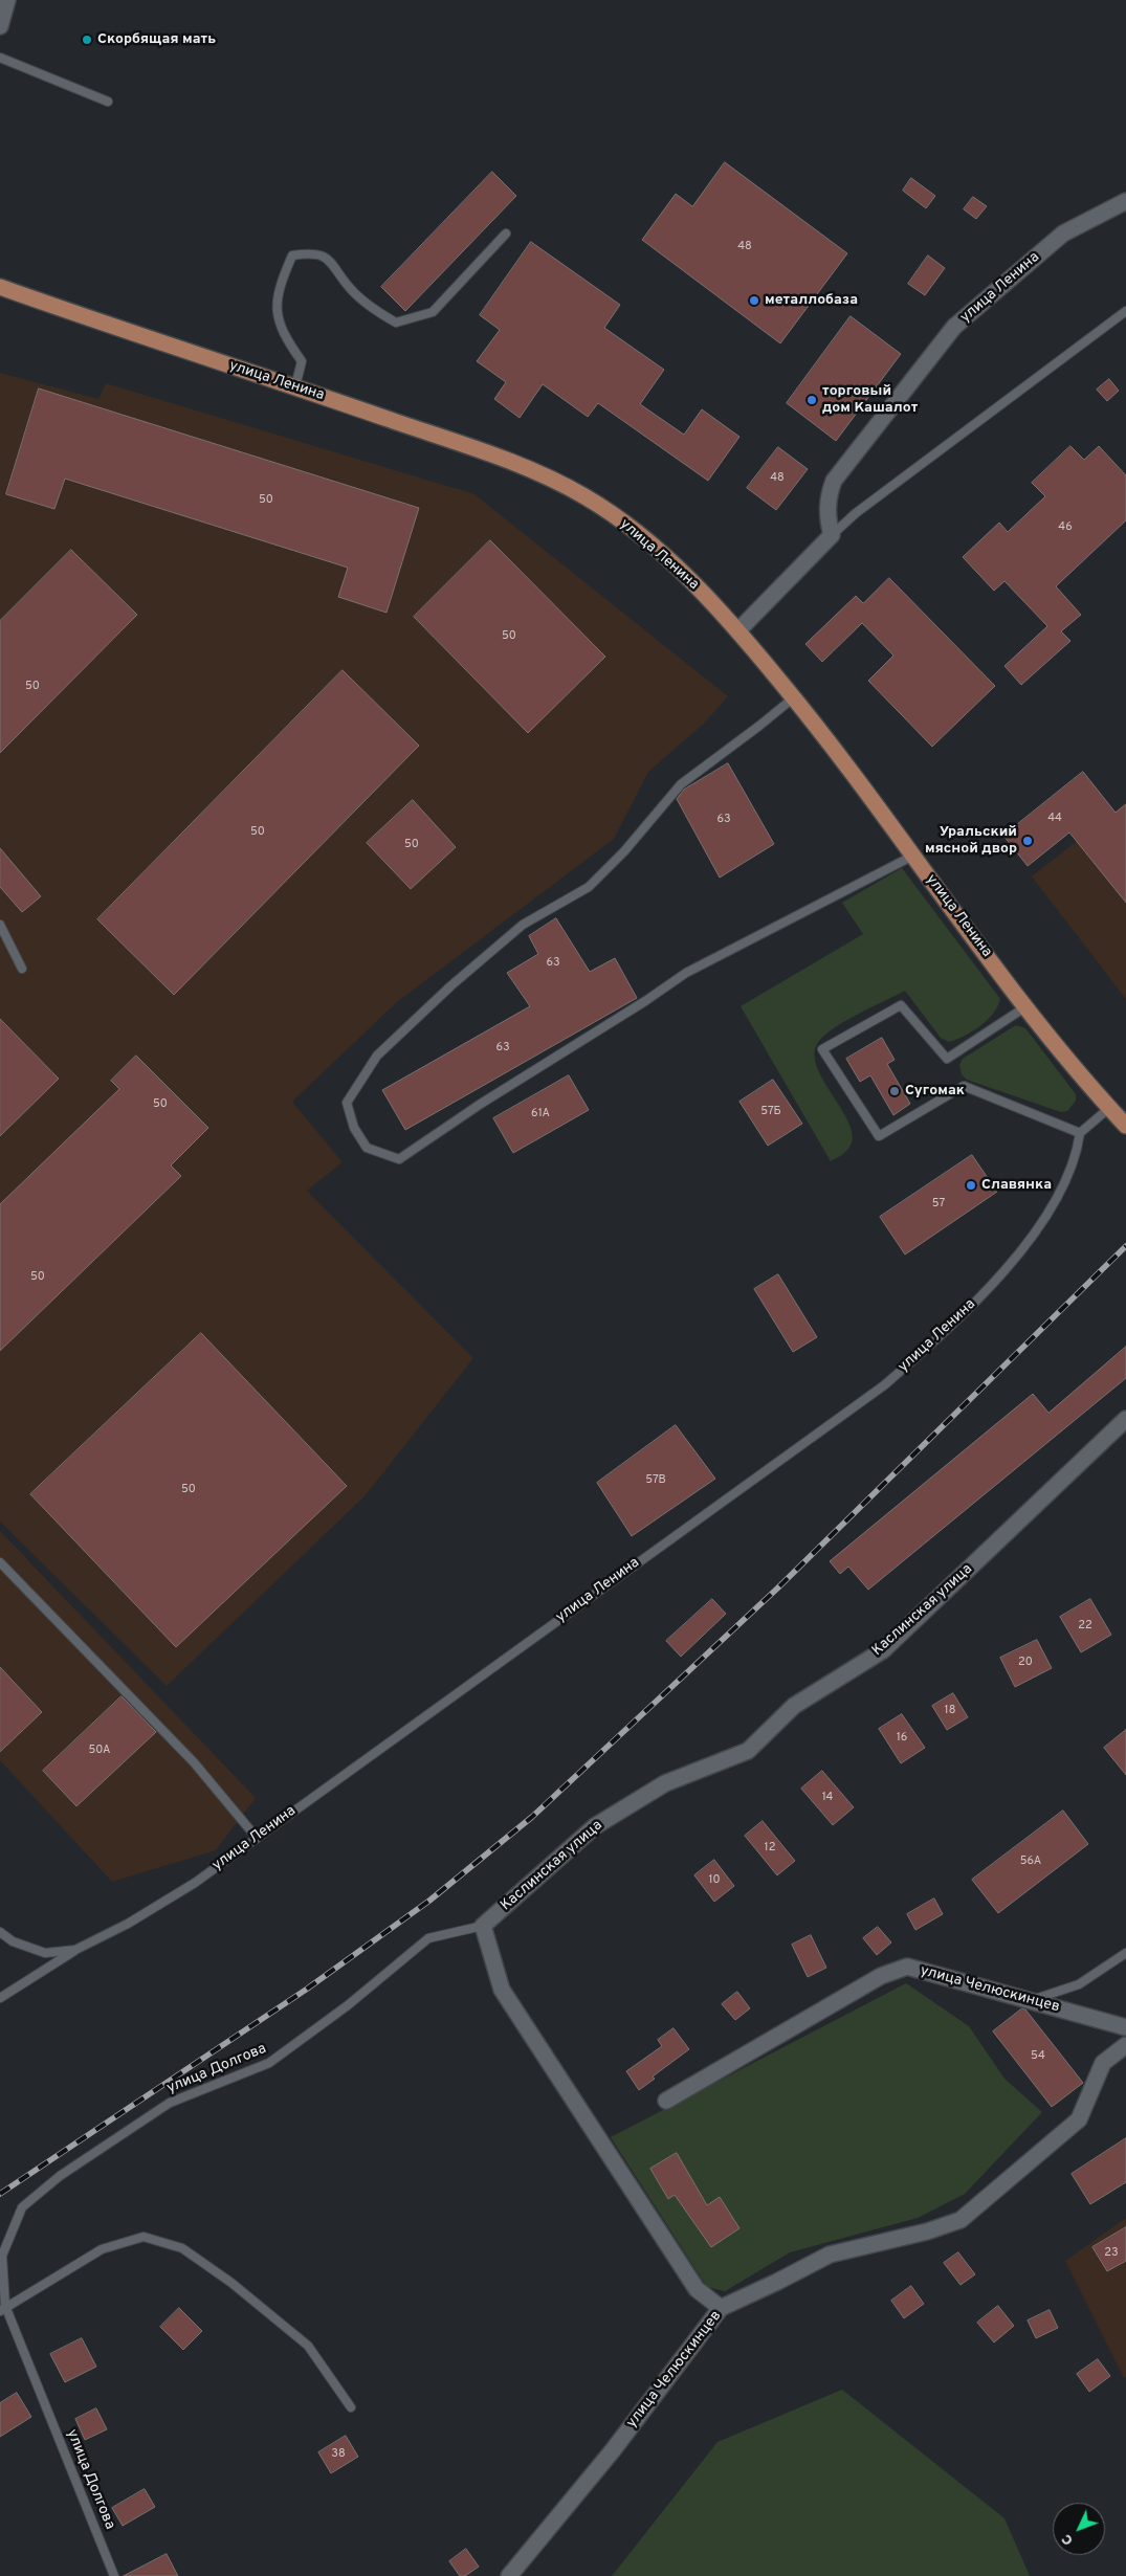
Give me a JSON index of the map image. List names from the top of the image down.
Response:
{
  "streets": {
    "main road": ["улица Ленина"],
    "street": ["Каслинская улица", "улица Челюскинцев"],
    "lane": ["улица Долгова"]
  },
  "crossings": [
    ["Каслинская улица", "улица Долгова"]
  ],
  "places": [
    "Скорбящая мать",
    "металлобаза",
    "торговый дом Кашалот",
    "Уральский мясной двор",
    "Сугомак",
    "Славянка"
  ],
  "house_numbers": [
    "48",
    "48",
    "50",
    "46",
    "50",
    "50",
    "44",
    "63",
    "50",
    "50",
    "63",
    "63",
    "50",
    "57Б",
    "61А",
    "57",
    "50",
    "57В",
    "50",
    "22",
    "20",
    "18",
    "16",
    "50А",
    "14",
    "12",
    "56А",
    "10",
    "54",
    "23",
    "38"
  ],
  "north": "bottom left"
}
